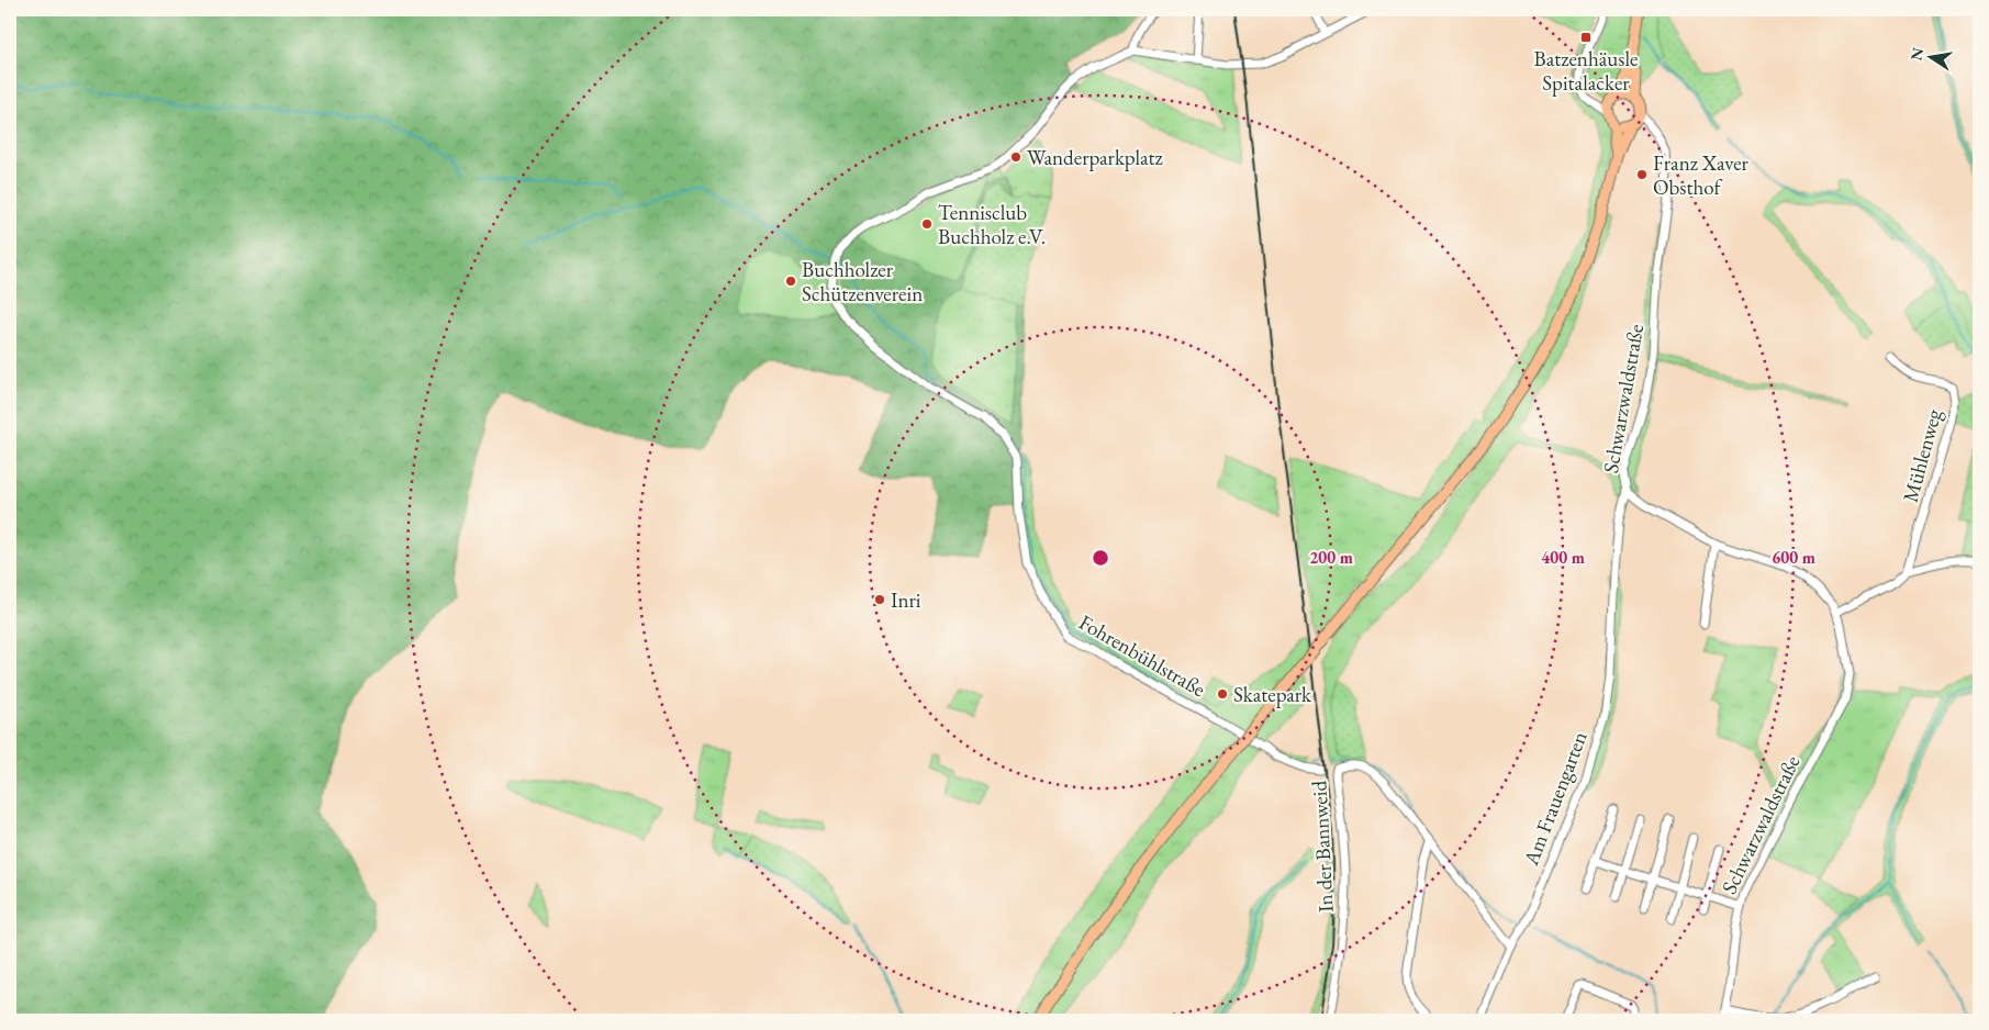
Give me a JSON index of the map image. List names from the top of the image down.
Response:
{
  "streets": {
    "street": [
      "Schwarzwaldstraße",
      "Mühlenweg",
      "Fohrenbühlstraße",
      "Am Frauengarten",
      "In der Bannweid"
    ]
  },
  "crossings": [
    ["Schwarzwaldstraße", "Am Frauengarten"]
  ],
  "places": {
    "transit": ["Batzenhäusle Spitalacker"],
    "other": [
      "Wanderparkplatz",
      "Franz Xaver Obsthof",
      "Tennisclub Buchholz e.V.",
      "Buchholzer Schützenverein",
      "Inri",
      "Skatepark"
    ]
  },
  "north": "left",
  "rings": ["200 m", "400 m", "600 m"]
}
